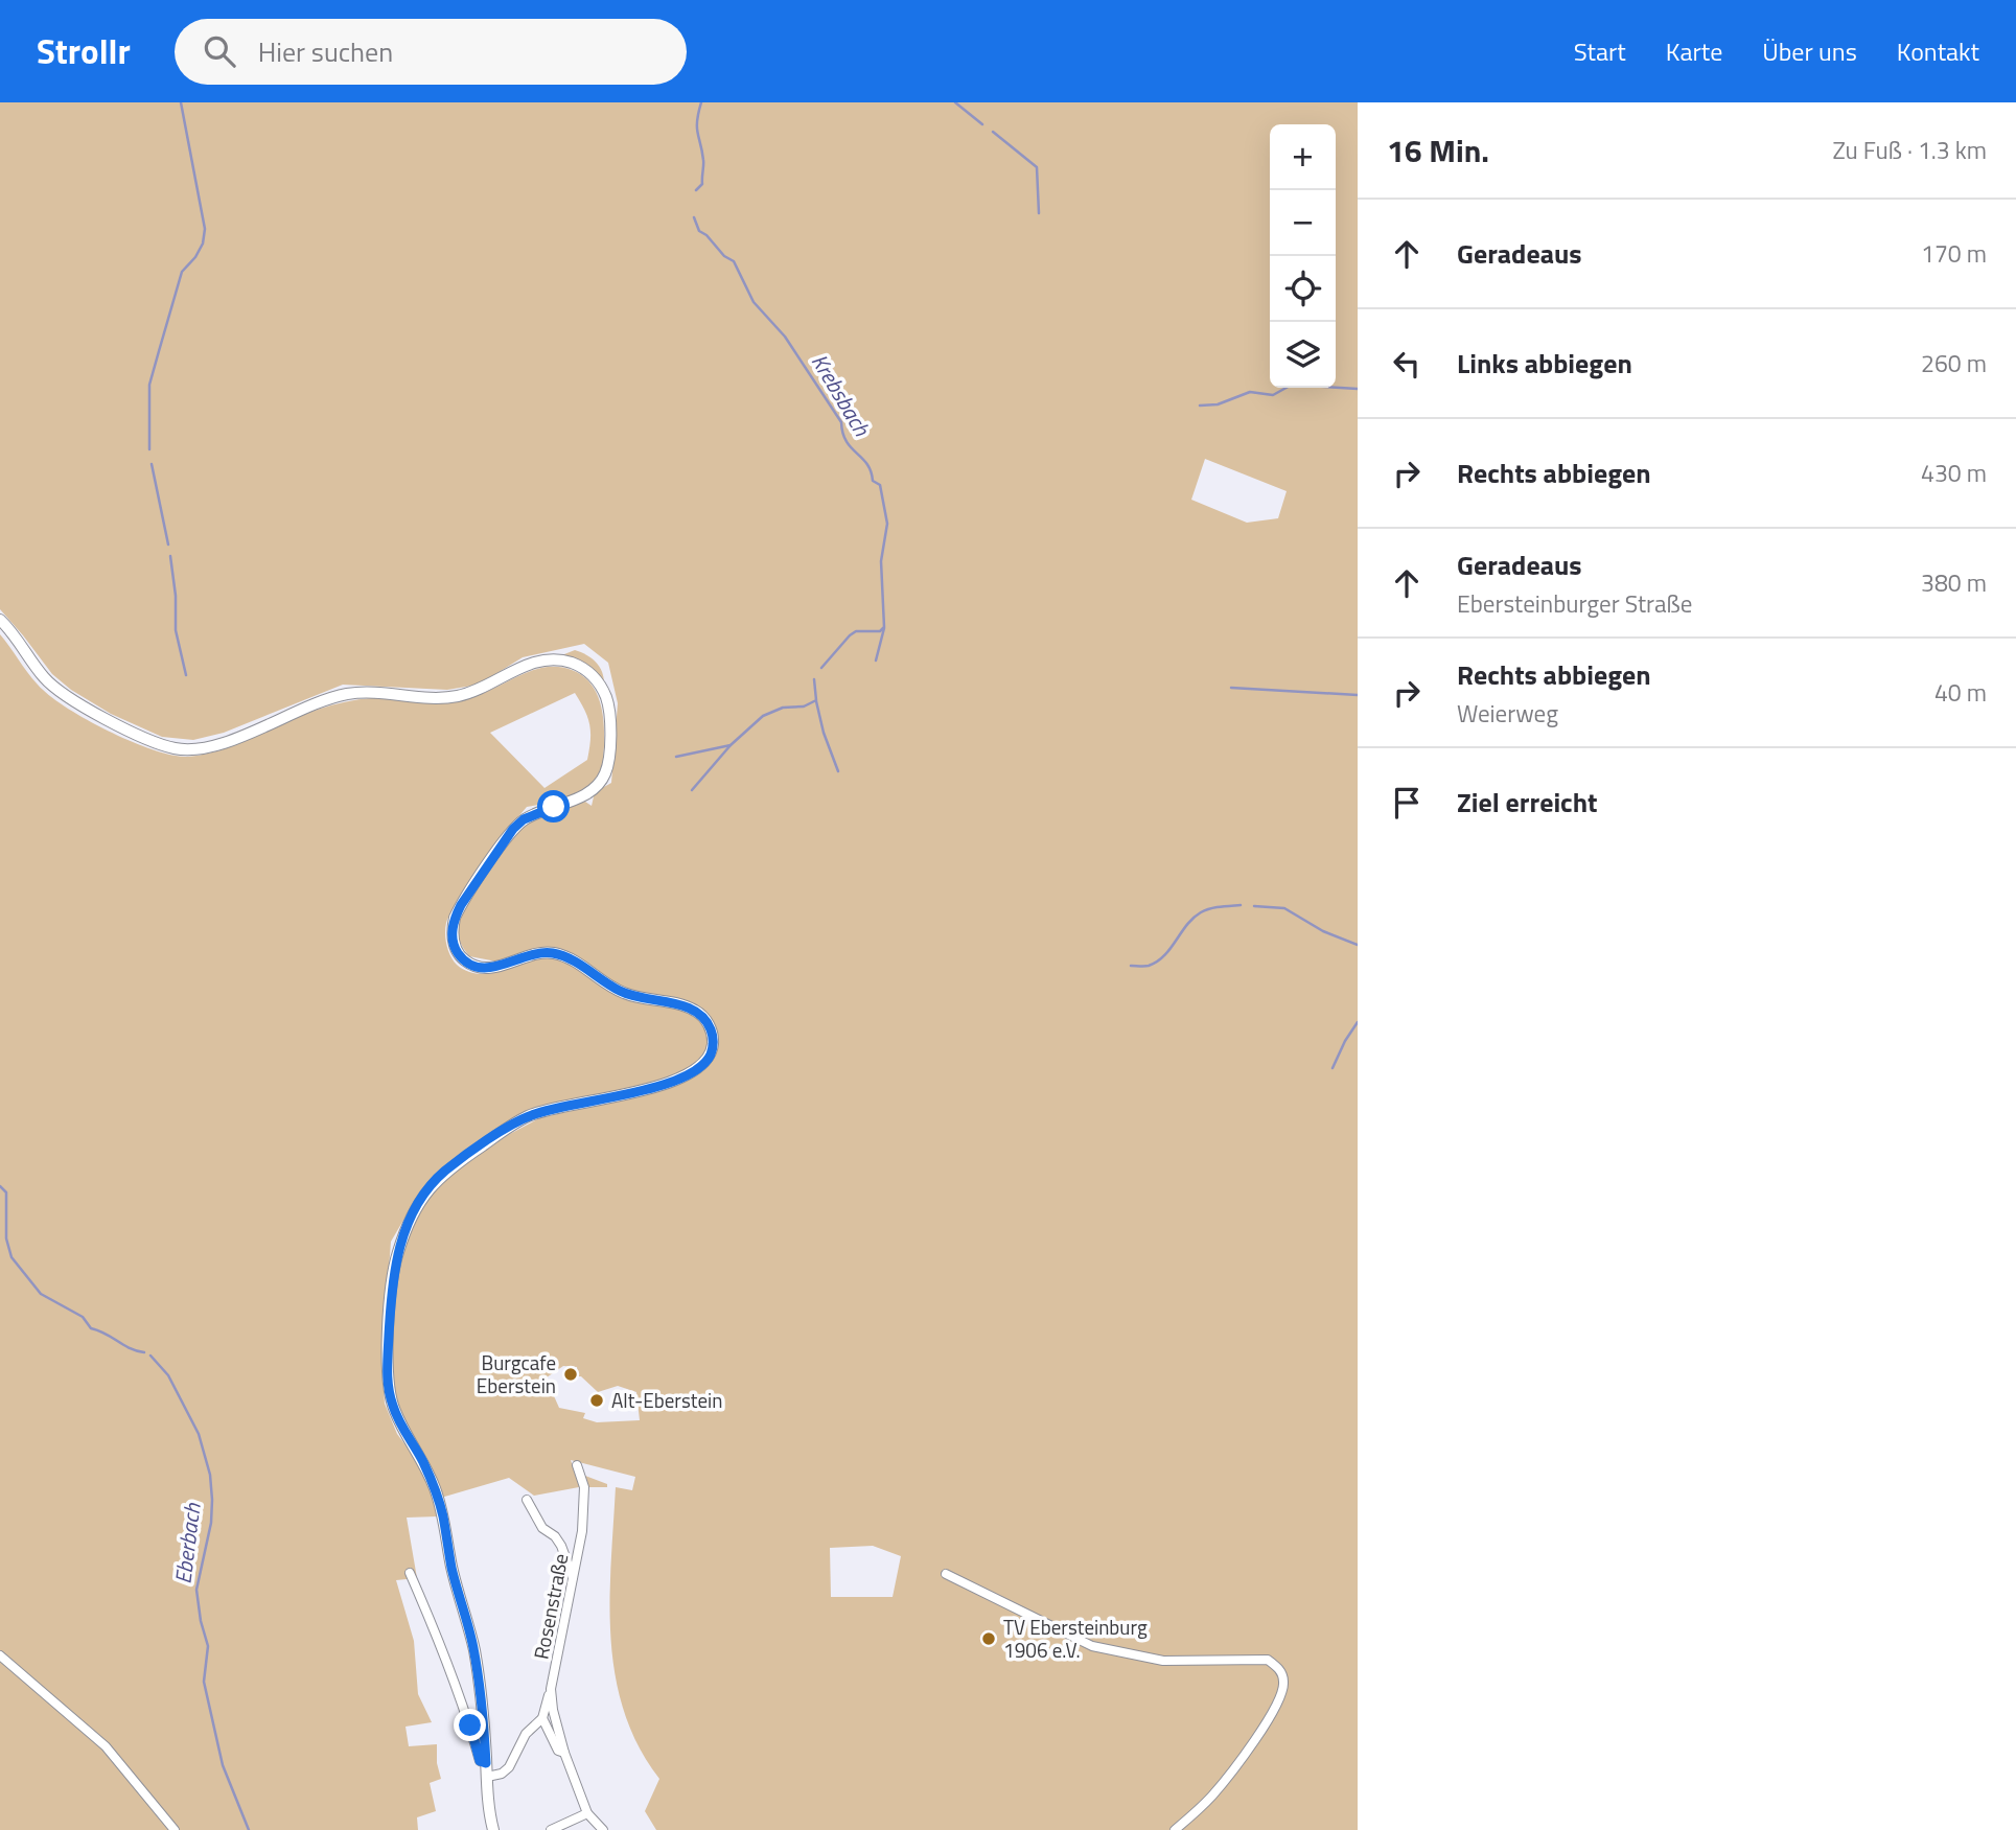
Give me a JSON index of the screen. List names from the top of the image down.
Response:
{
  "streets": {
    "street": ["Rosenstraße"]
  },
  "water": ["Krebsbach", "Eberbach"],
  "places": ["Burgcafe Eberstein", "Alt-Eberstein", "TV Ebersteinburg 1906 e.V."],
  "page": {
    "header": "Strollr",
    "search": "Hier suchen",
    "nav": [
      "Start",
      "Karte",
      "Über uns",
      "Kontakt"
    ],
    "heading": ["16 Min.", "Zu Fuß · 1.3 km"],
    "map_buttons": ["+", "−"],
    "list": [
      ["Geradeaus", "170 m"],
      ["Links abbiegen", "260 m"],
      ["Rechts abbiegen", "430 m"],
      ["Geradeaus", "Ebersteinburger Straße", "380 m"],
      ["Rechts abbiegen", "Weierweg", "40 m"],
      "Ziel erreicht"
    ]
  }
}
